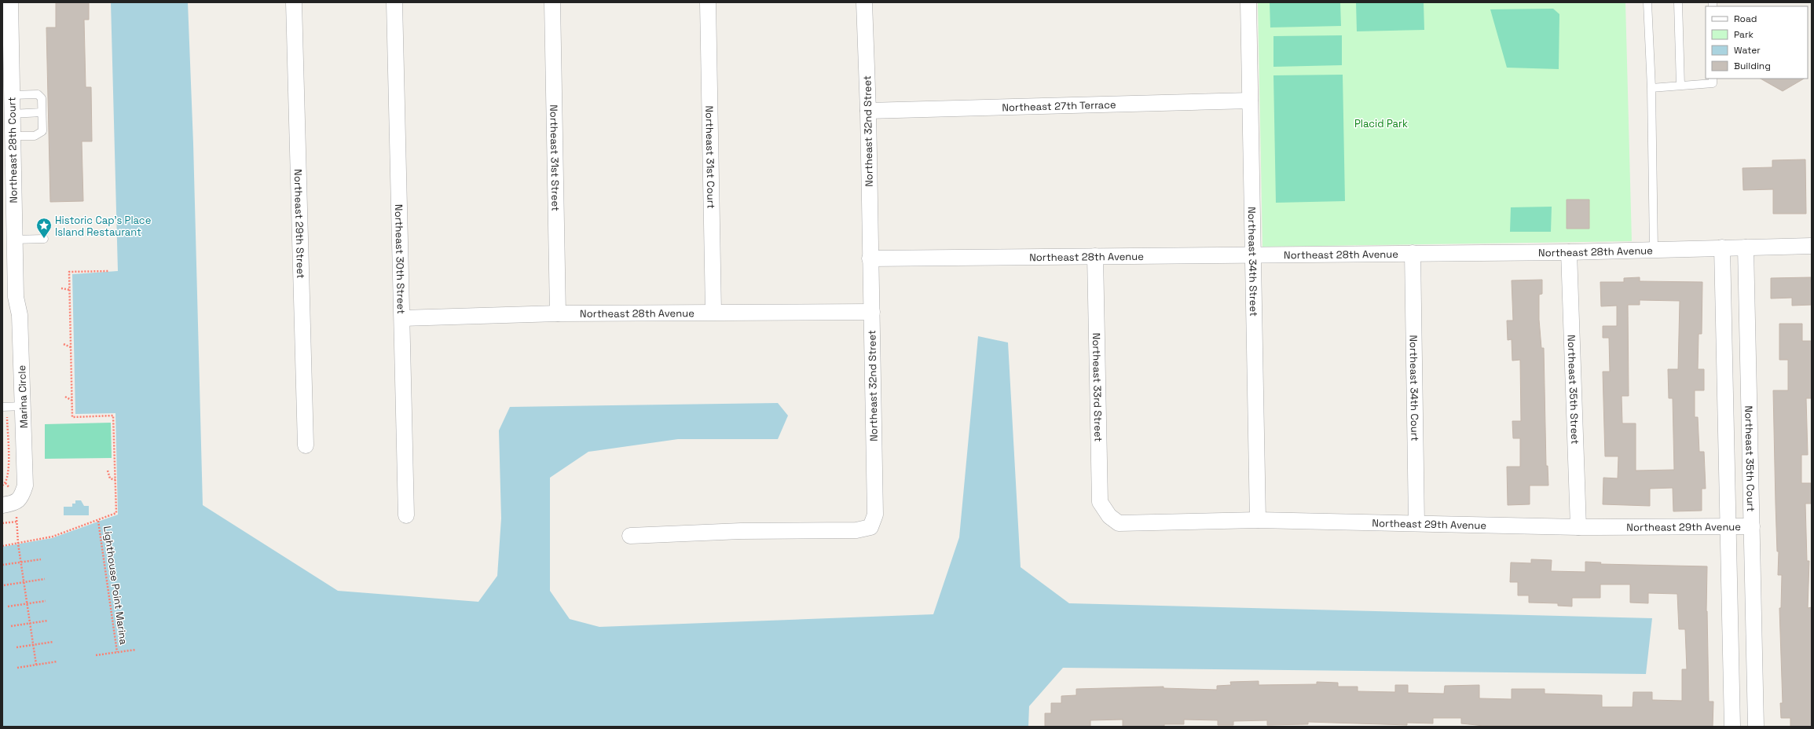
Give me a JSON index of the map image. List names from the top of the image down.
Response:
{
  "streets": {
    "street": [
      "Northeast 27th Terrace",
      "Northeast 32nd Street",
      "Northeast 28th Court",
      "Northeast 31st Court",
      "Northeast 31st Street",
      "Northeast 29th Street",
      "Northeast 28th Avenue",
      "Northeast 30th Street",
      "Northeast 34th Street",
      "Northeast 33rd Street",
      "Northeast 34th Court",
      "Northeast 35th Street",
      "Marina Circle",
      "Northeast 35th Court",
      "Northeast 29th Avenue"
    ],
    "path": ["Lighthouse Point Marina"]
  },
  "crossings": [
    ["Northeast 27th Terrace", "Northeast 32nd Street"],
    ["Northeast 27th Terrace", "Northeast 34th Street"],
    ["Northeast 32nd Street", "Northeast 28th Avenue"],
    ["Northeast 28th Court", "Marina Circle"],
    ["Northeast 31st Court", "Northeast 28th Avenue"],
    ["Northeast 31st Street", "Northeast 28th Avenue"],
    ["Northeast 28th Avenue", "Northeast 30th Street"],
    ["Northeast 28th Avenue", "Northeast 34th Street"],
    ["Northeast 28th Avenue", "Northeast 33rd Street"],
    ["Northeast 28th Avenue", "Northeast 34th Court"],
    ["Northeast 28th Avenue", "Northeast 35th Street"],
    ["Northeast 28th Avenue", "Northeast 35th Court"],
    ["Northeast 34th Street", "Northeast 29th Avenue"],
    ["Northeast 33rd Street", "Northeast 29th Avenue"],
    ["Northeast 34th Court", "Northeast 29th Avenue"],
    ["Northeast 35th Street", "Northeast 29th Avenue"],
    ["Northeast 35th Court", "Northeast 29th Avenue"]
  ],
  "parks": ["Placid Park"],
  "places": {
    "place": ["Historic Cap's Place Island Restaurant"]
  },
  "legend": [
    "Road",
    "Park",
    "Water",
    "Building"
  ]
}
